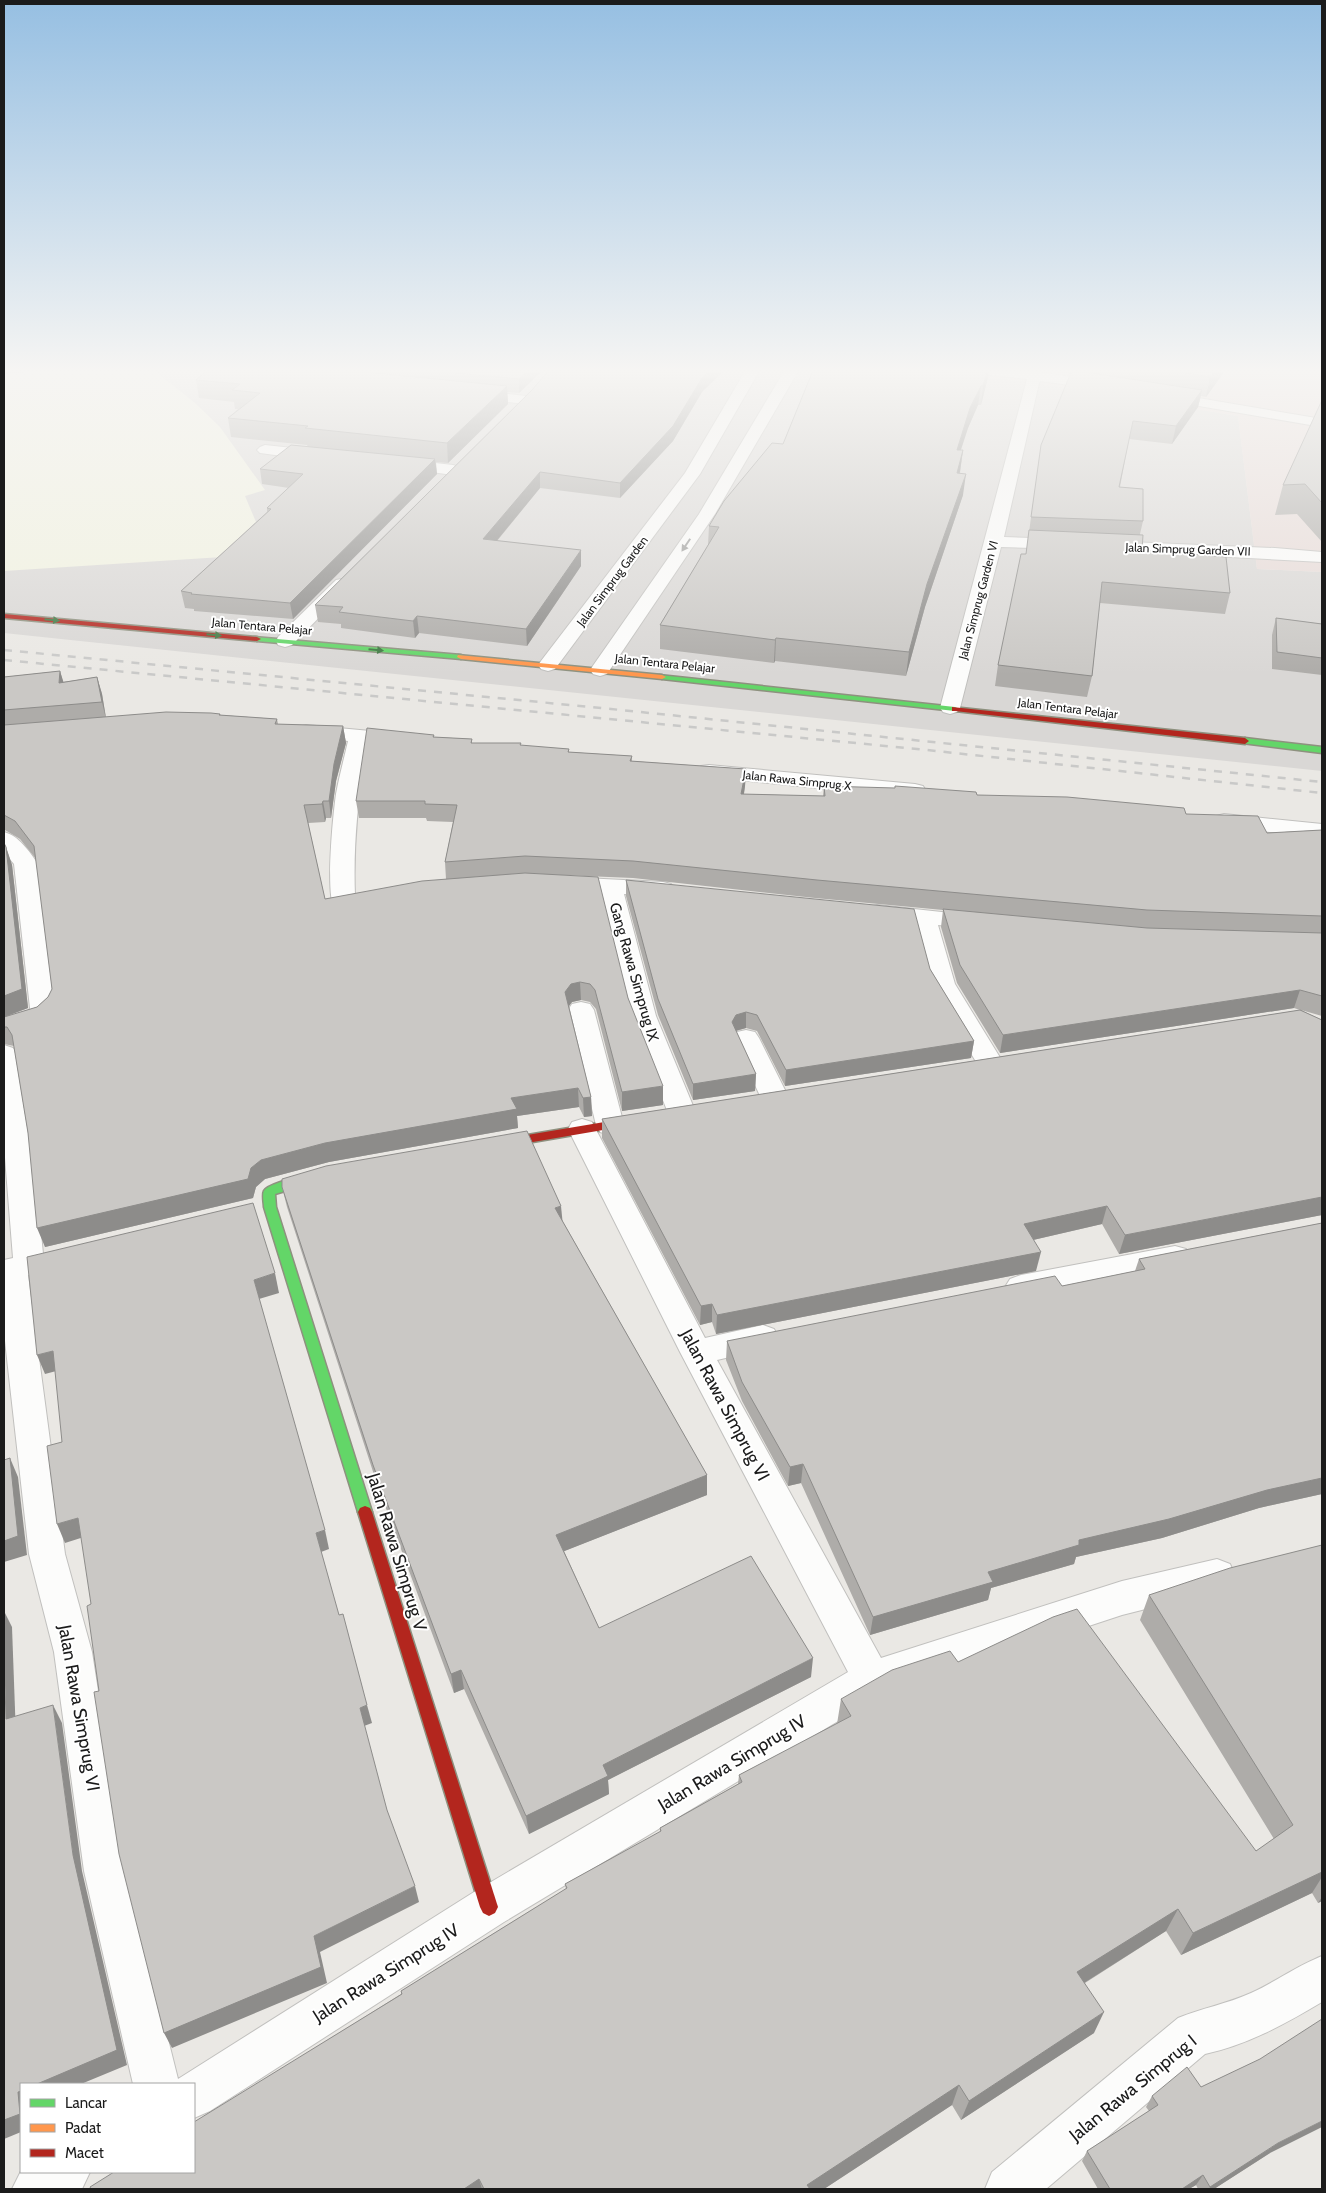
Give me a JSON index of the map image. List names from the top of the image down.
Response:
{
  "streets": {
    "street": [
      "Jalan Simprug Garden VII",
      "Jalan Simprug Garden",
      "Jalan Simprug Garden VI",
      "Jalan Tentara Pelajar",
      "Jalan Rawa Simprug X",
      "Gang Rawa Simprug IX",
      "Jalan Rawa Simprug VI",
      "Jalan Rawa Simprug V",
      "Jalan Rawa Simprug IV",
      "Jalan Rawa Simprug I"
    ]
  },
  "crossings": [
    ["Jalan Simprug Garden VII", "Jalan Simprug Garden VI"],
    ["Jalan Simprug Garden", "Jalan Tentara Pelajar"],
    ["Jalan Simprug Garden VI", "Jalan Tentara Pelajar"],
    ["Jalan Rawa Simprug VI", "Jalan Rawa Simprug IV"],
    ["Jalan Rawa Simprug V", "Jalan Rawa Simprug IV"]
  ],
  "one_way": ["Jalan Tentara Pelajar"],
  "legend": ["Lancar", "Padat", "Macet"]
}
